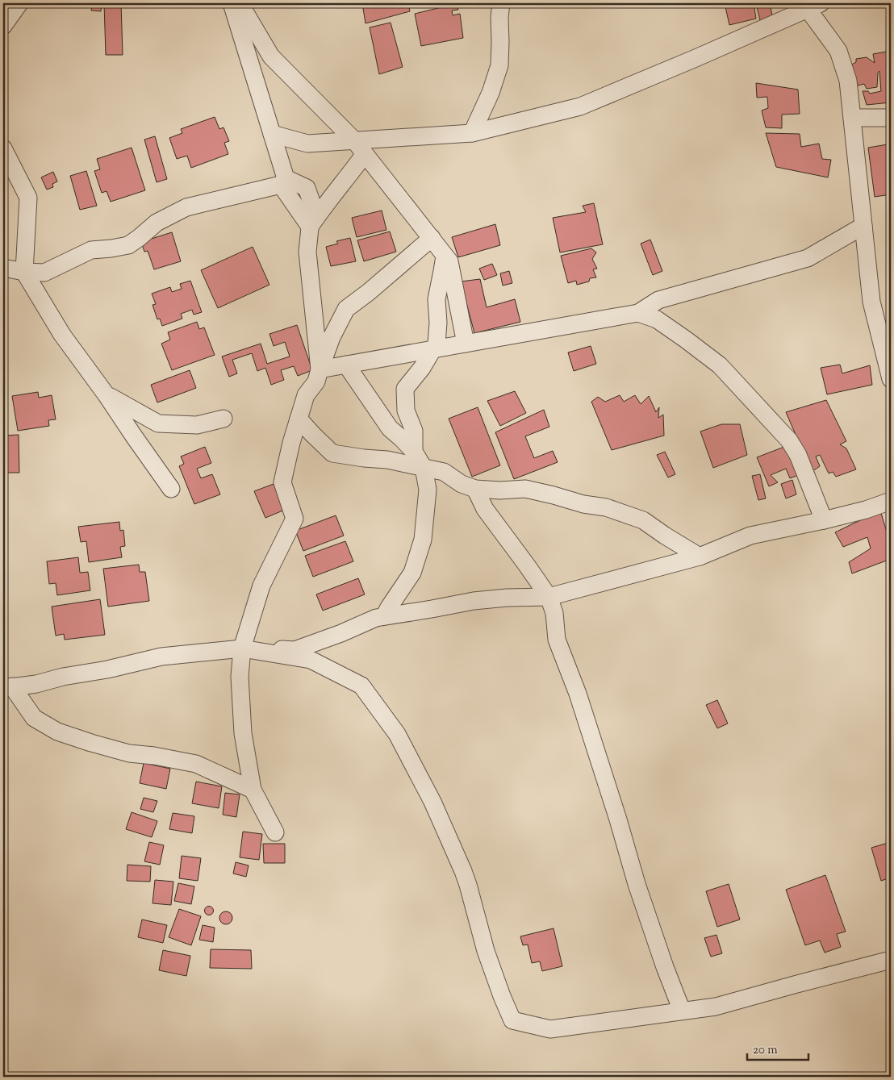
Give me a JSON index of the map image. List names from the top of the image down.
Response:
{
  "scale_bar": "20 m"
}
